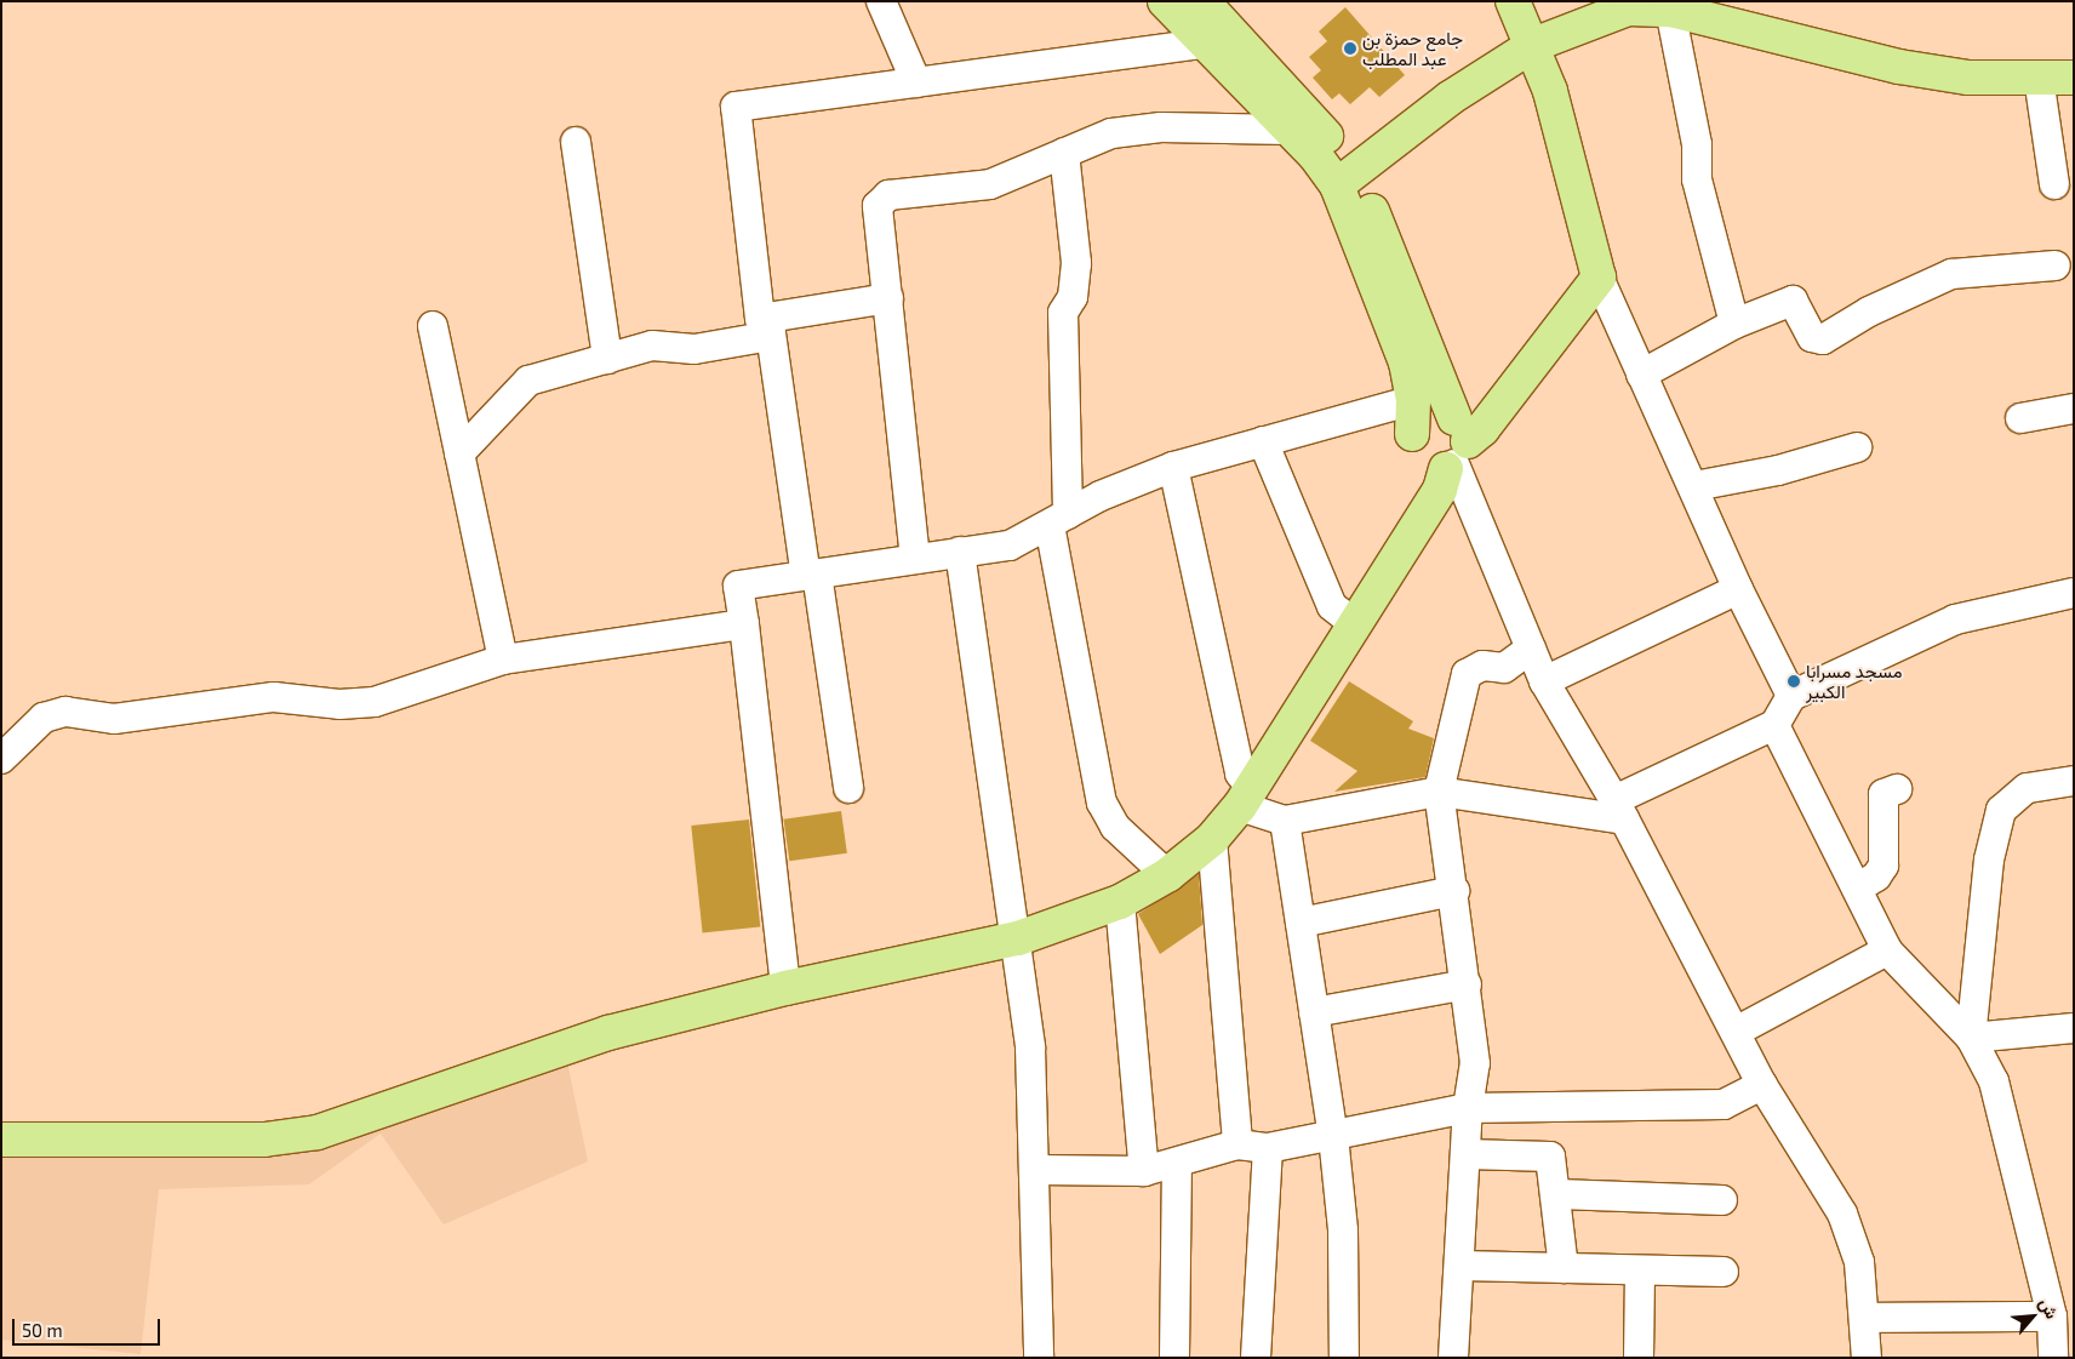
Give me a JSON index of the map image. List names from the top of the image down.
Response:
{
  "places": ["جامع حمزة بن عبد المطلب", "مسجد مسرابا الكبير"],
  "scale_bar": "50 m",
  "north": "top right"
}
